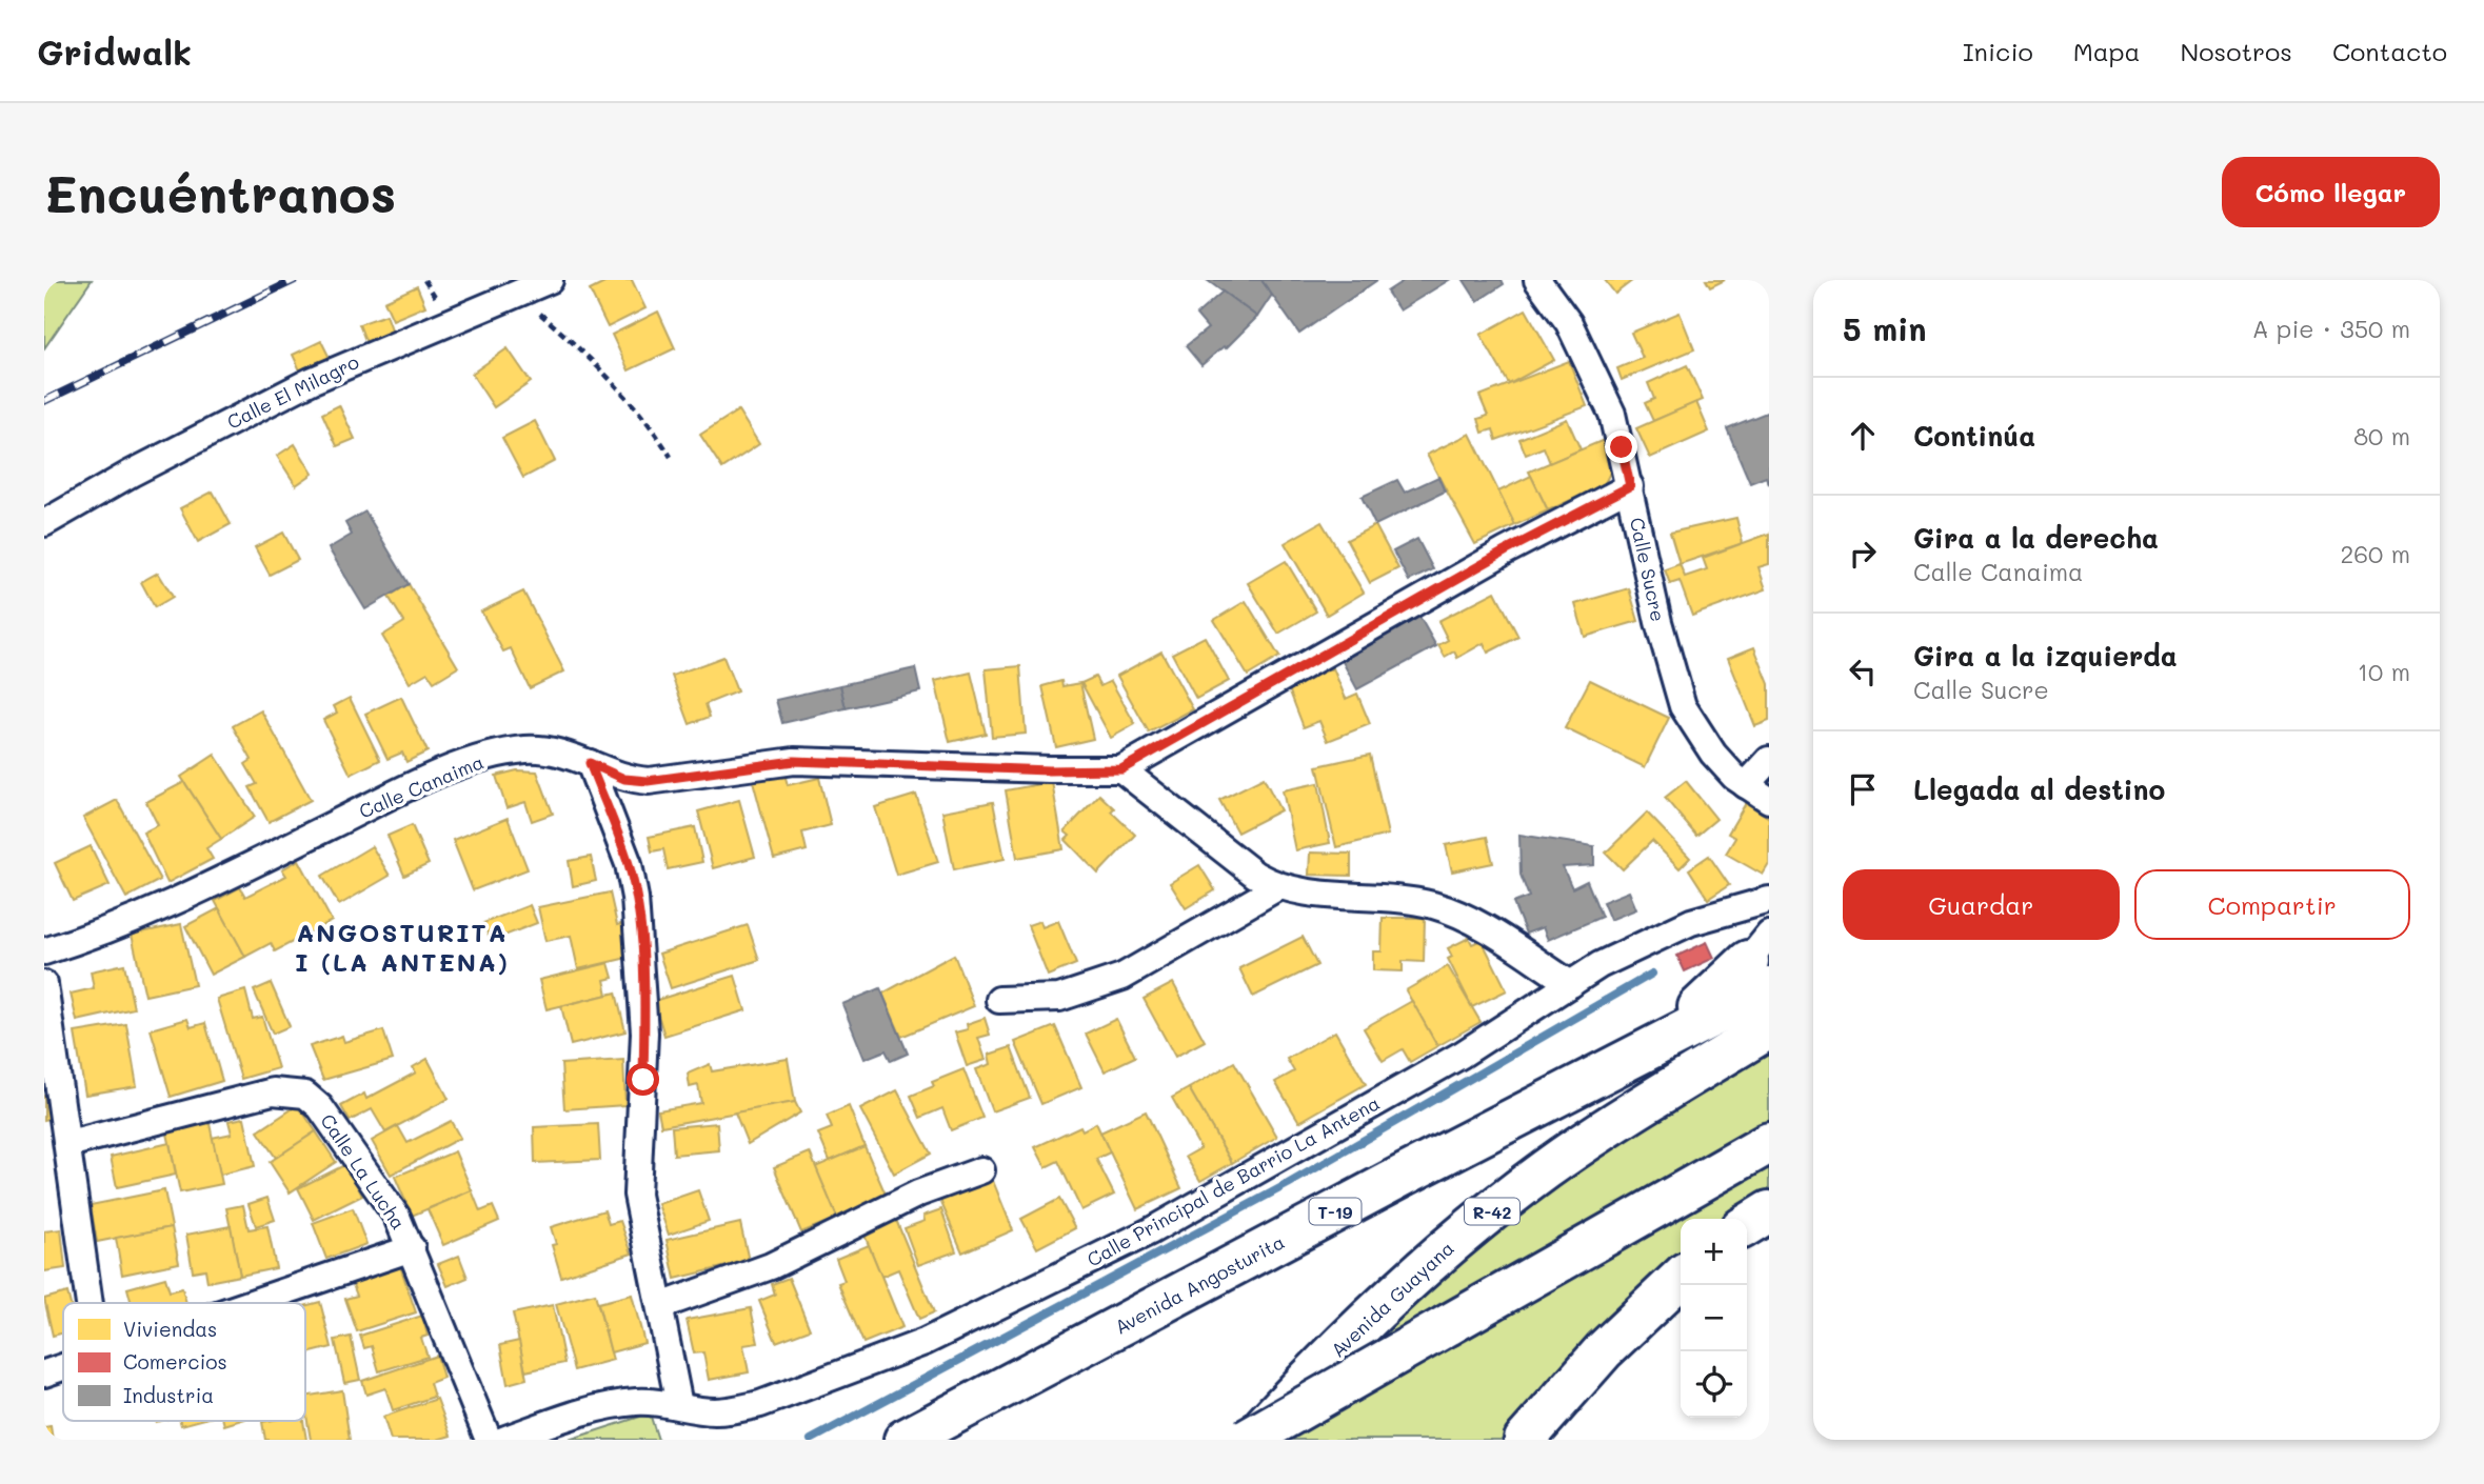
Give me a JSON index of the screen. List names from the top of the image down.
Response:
{
  "streets": {
    "main road": [
      "T-19",
      "R-42",
      "Avenida Angosturita",
      "Avenida Guayana"
    ],
    "street": [
      "Calle El Milagro",
      "Calle Sucre",
      "Calle Canaima",
      "Calle La Lucha",
      "Calle Principal de Barrio La Antena"
    ]
  },
  "crossings": [
    ["Calle Sucre", "Calle Canaima"]
  ],
  "districts": ["ANGOSTURITA I (LA ANTENA)"],
  "legend": ["Viviendas", "Comercios", "Industria"],
  "page": {
    "header": "Gridwalk",
    "nav": [
      "Inicio",
      "Mapa",
      "Nosotros",
      "Contacto"
    ],
    "buttons": [
      "Cómo llegar",
      ["Guardar", "Compartir"]
    ],
    "title": "Encuéntranos",
    "heading": ["5 min", "A pie · 350 m"],
    "list": [
      ["Continúa", "80 m"],
      ["Gira a la derecha", "Calle Canaima", "260 m"],
      ["Gira a la izquierda", "Calle Sucre", "10 m"],
      "Llegada al destino"
    ],
    "map_buttons": ["+", "−"]
  }
}
